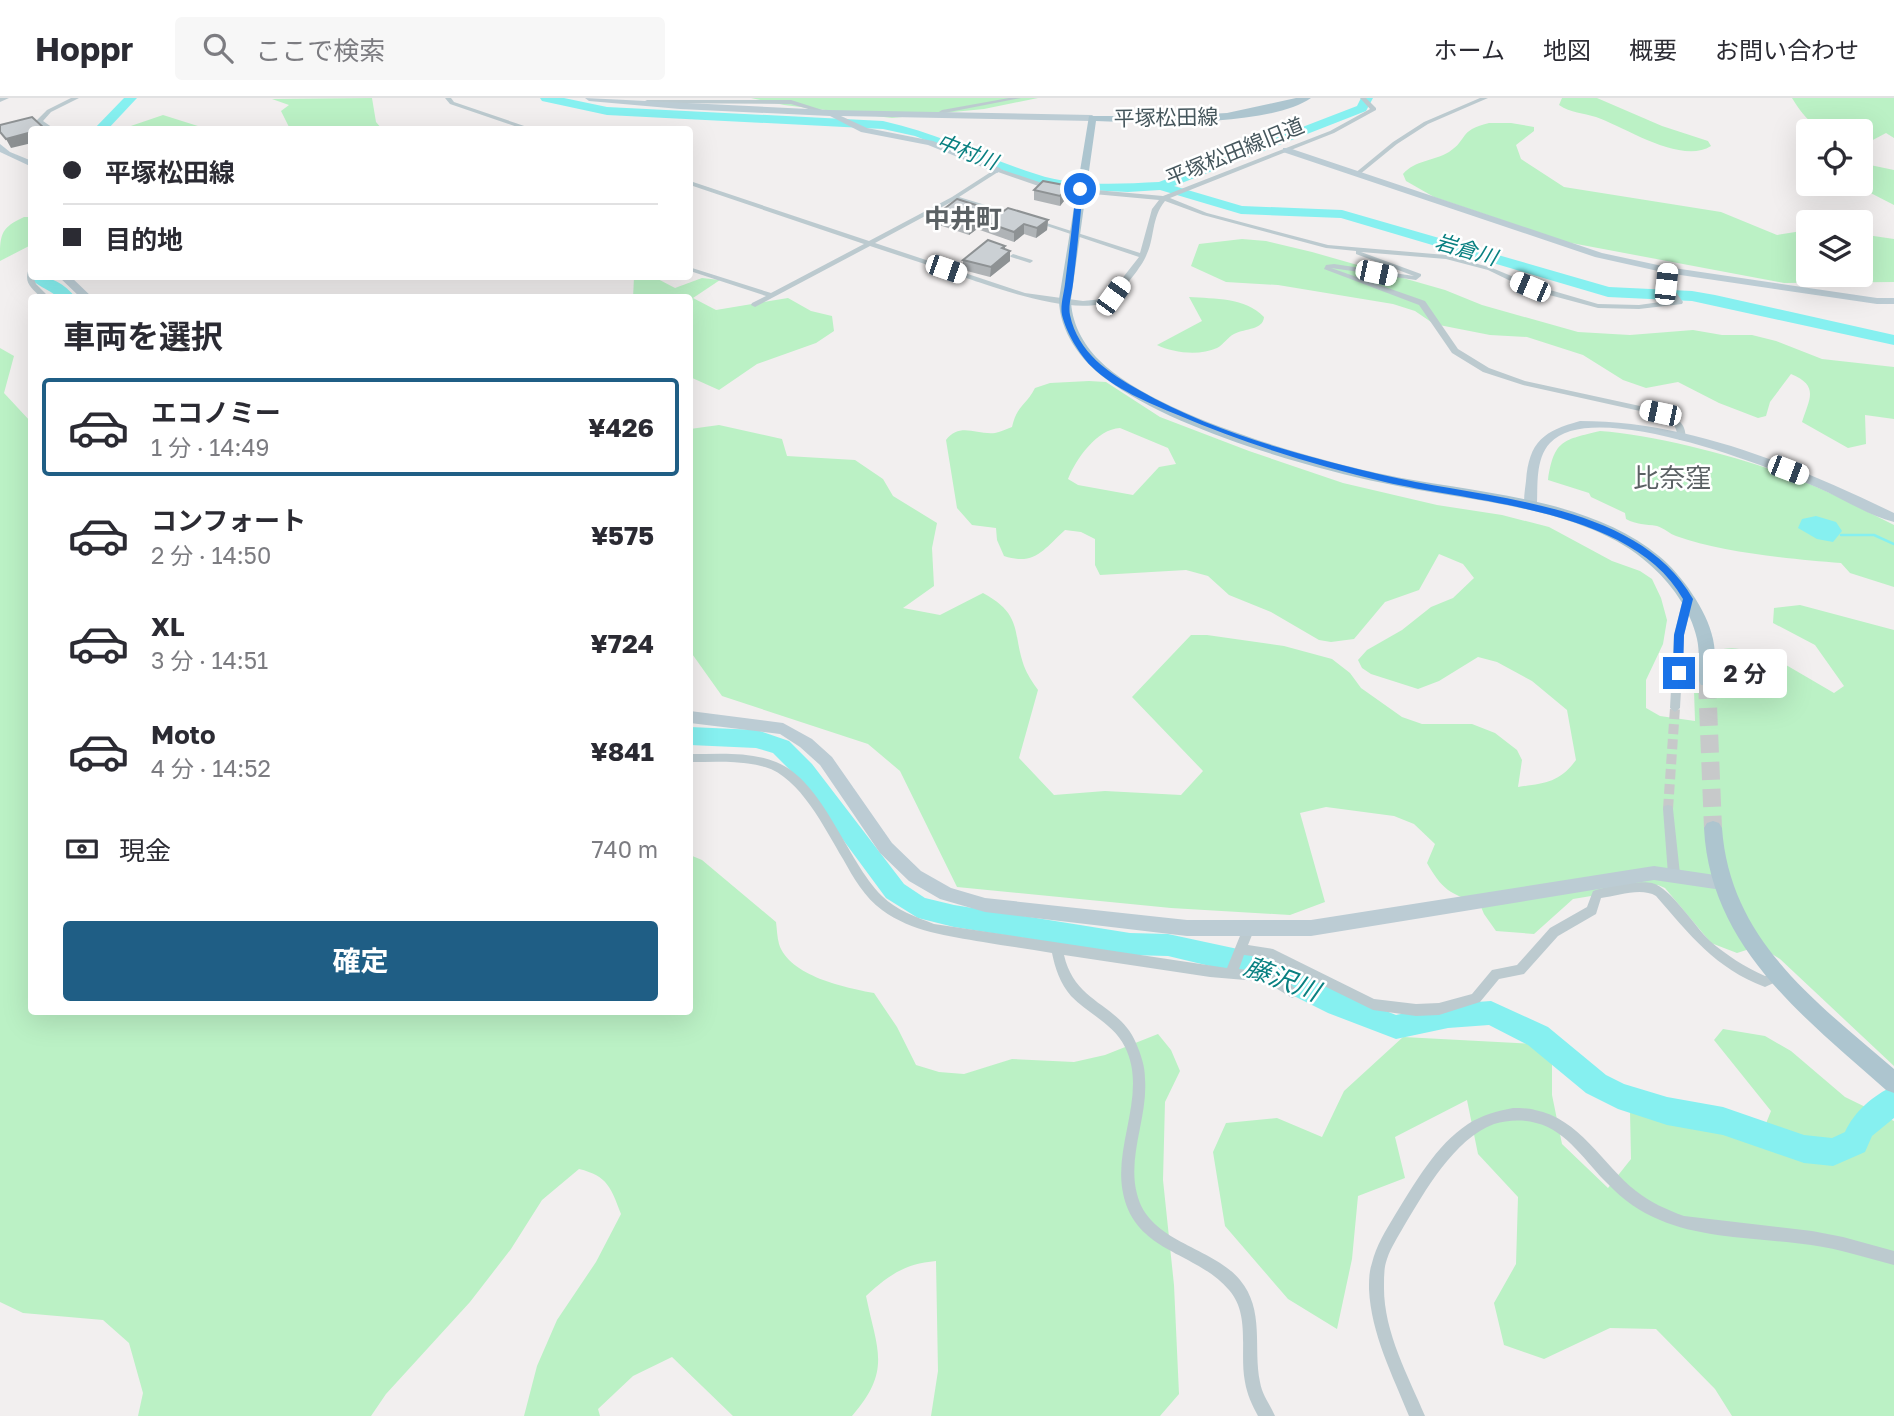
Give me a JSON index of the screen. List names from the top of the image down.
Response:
{
  "streets": {
    "main road": ["平塚松田線"],
    "street": ["平塚松田線旧道"]
  },
  "crossings": [
    ["平塚松田線", "平塚松田線旧道"]
  ],
  "districts": ["中井町", "比奈窪"],
  "water": ["中村川", "岩倉川", "藤沢川"],
  "page": {
    "header": "Hoppr",
    "search": "ここで検索",
    "nav": [
      "ホーム",
      "地図",
      "概要",
      "お問い合わせ"
    ],
    "banner": ["平塚松田線", "目的地"],
    "heading": "車両を選択",
    "list": [
      {
        "name": "エコノミー",
        "note": "1 分 · 14:49",
        "value": "¥426"
      },
      {
        "name": "コンフォート",
        "note": "2 分 · 14:50",
        "value": "¥575"
      },
      {
        "name": "XL",
        "note": "3 分 · 14:51",
        "value": "¥724"
      },
      {
        "name": "Moto",
        "note": "4 分 · 14:52",
        "value": "¥841"
      }
    ],
    "bubble": "2 分",
    "pay": ["現金", "740 m"],
    "buttons": "確定"
  }
}
